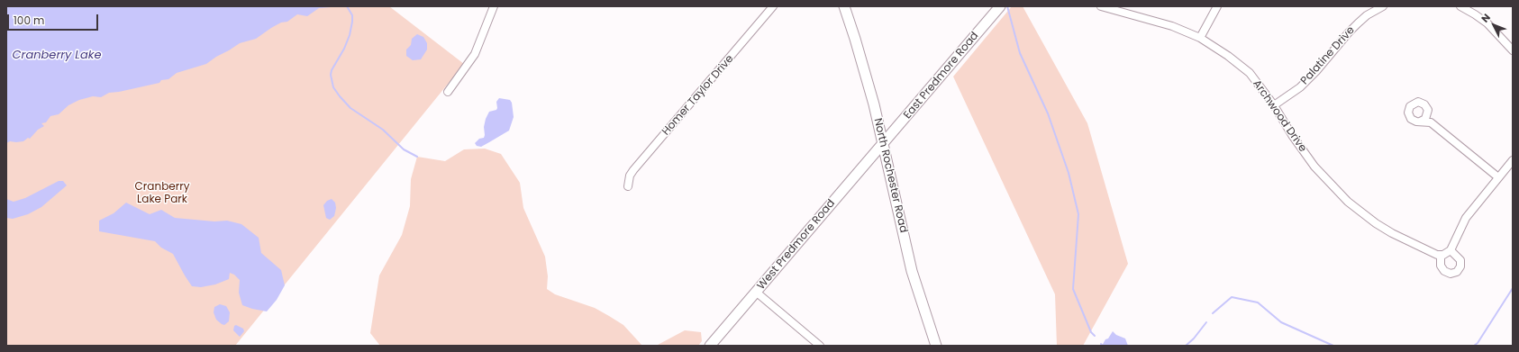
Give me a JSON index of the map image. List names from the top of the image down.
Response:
{
  "streets": {
    "street": [
      "Palatine Drive",
      "East Predmore Road",
      "Homer Taylor Drive",
      "Archwood Drive",
      "North Rochester Road",
      "West Predmore Road"
    ]
  },
  "crossings": [
    ["Palatine Drive", "Archwood Drive"],
    ["East Predmore Road", "North Rochester Road"],
    ["East Predmore Road", "West Predmore Road"],
    ["North Rochester Road", "West Predmore Road"]
  ],
  "water": ["Cranberry Lake"],
  "parks": ["Cranberry Lake Park"],
  "scale_bar": "100 m",
  "north": "top left"
}
